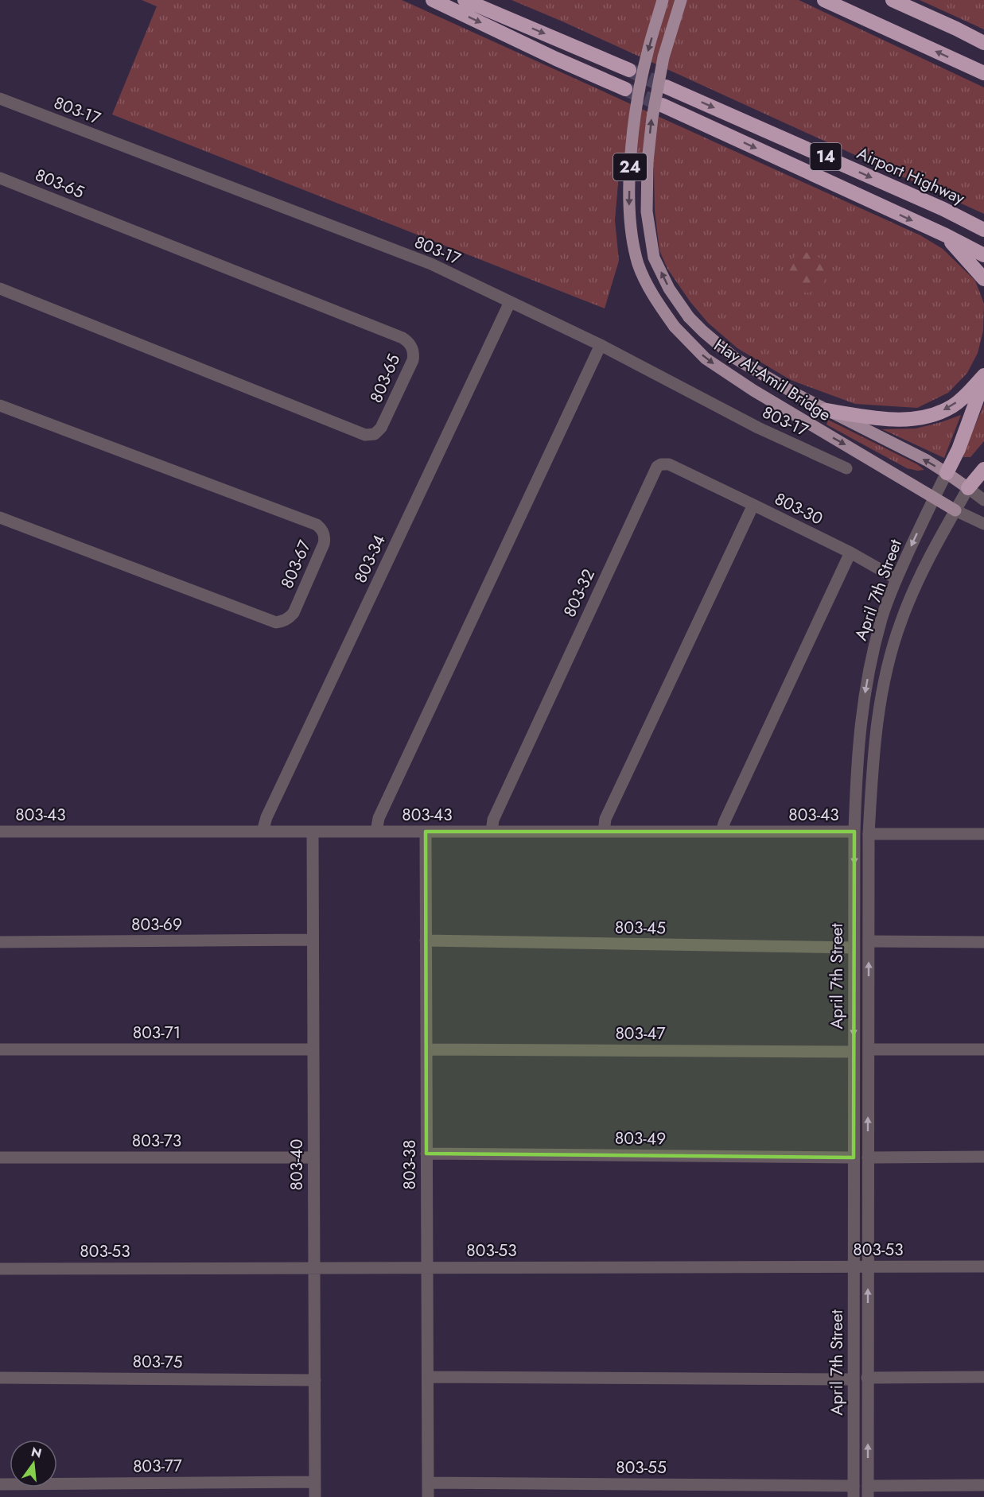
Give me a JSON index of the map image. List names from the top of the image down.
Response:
{
  "streets": {
    "highway": ["14", "Airport Highway"],
    "main road": ["24", "Hay Al-Amil Bridge"],
    "street": [
      "803-17",
      "803-65",
      "803-30",
      "803-34",
      "803-67",
      "April 7th Street",
      "803-32",
      "803-43",
      "803-69",
      "803-45",
      "803-71",
      "803-47",
      "803-49",
      "803-73",
      "803-40",
      "803-38",
      "803-53",
      "803-75",
      "803-77",
      "803-55"
    ]
  },
  "crossings": [
    ["803-17", "803-34"],
    ["Hay Al-Amil Bridge", "April 7th Street"],
    ["803-30", "April 7th Street"],
    ["803-30", "803-32"],
    ["803-30", "803-43"],
    ["803-34", "803-43"],
    ["April 7th Street", "803-43"],
    ["April 7th Street", "803-45"],
    ["April 7th Street", "803-47"],
    ["April 7th Street", "803-49"],
    ["April 7th Street", "803-53"],
    ["April 7th Street", "803-55"],
    ["803-32", "803-43"],
    ["803-43", "803-40"],
    ["803-43", "803-38"],
    ["803-69", "803-40"],
    ["803-45", "803-38"],
    ["803-71", "803-40"],
    ["803-47", "803-38"],
    ["803-49", "803-38"],
    ["803-73", "803-40"],
    ["803-40", "803-53"],
    ["803-40", "803-75"],
    ["803-40", "803-77"],
    ["803-38", "803-53"],
    ["803-38", "803-55"]
  ],
  "north": "top"
}
